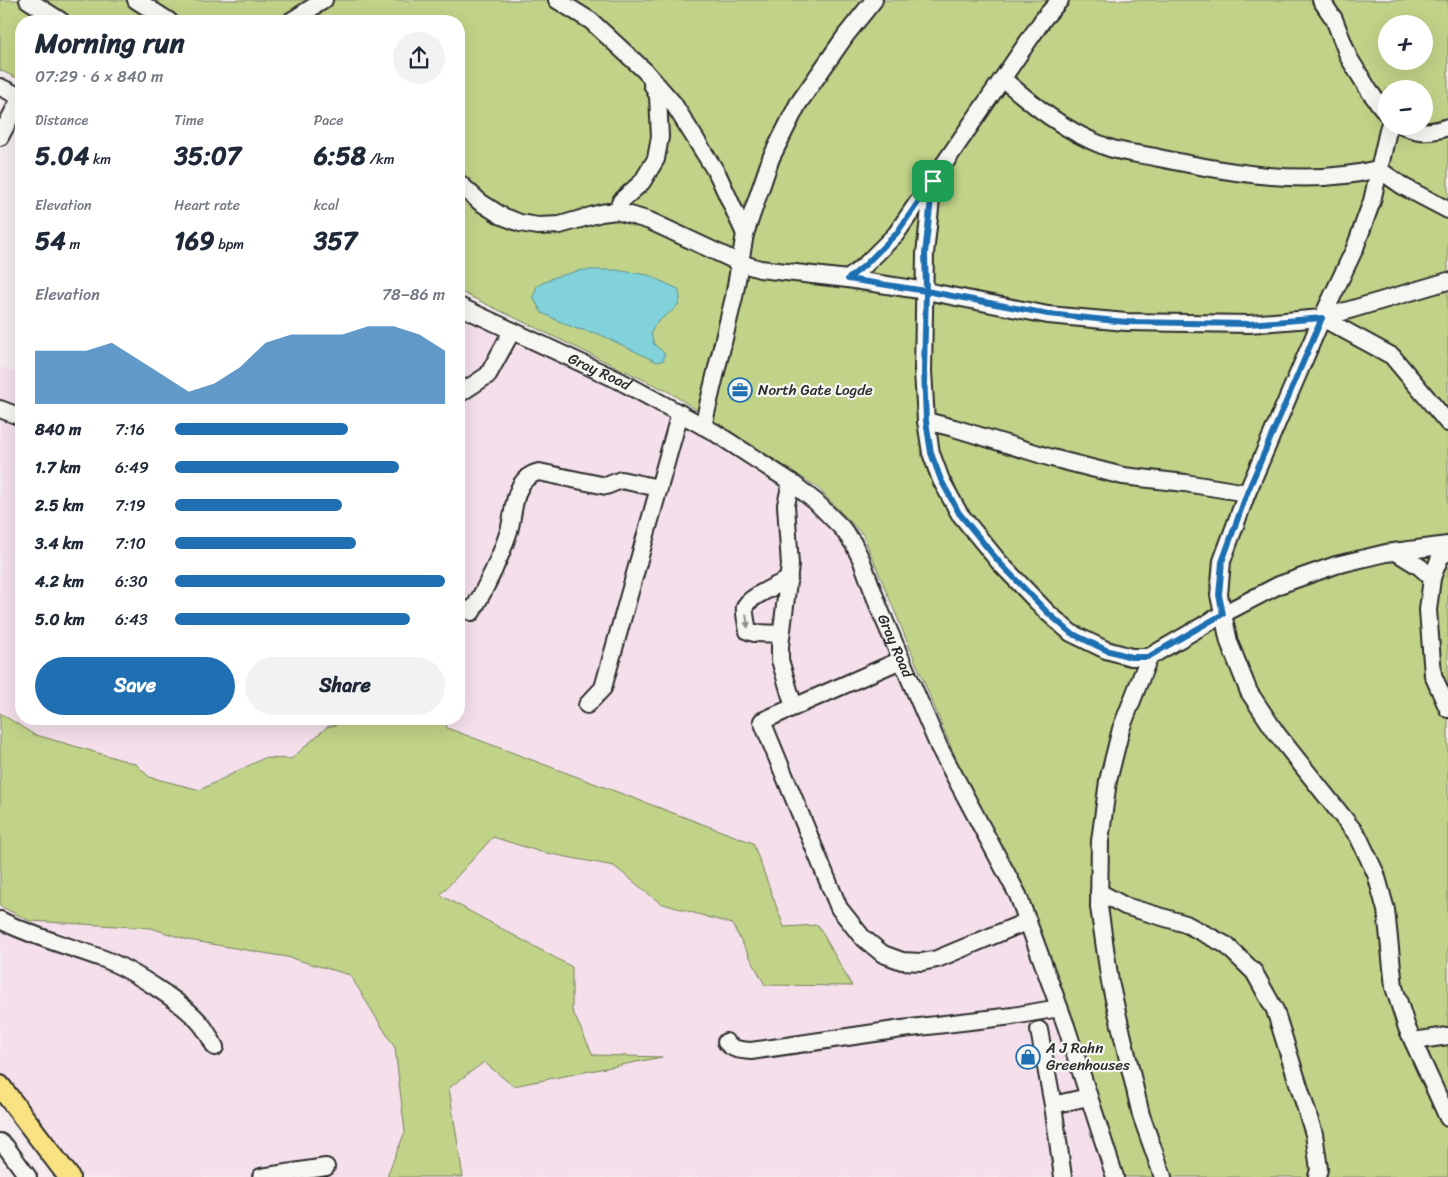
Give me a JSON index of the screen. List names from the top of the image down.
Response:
{
  "streets": {
    "street": ["Gray Road"]
  },
  "places": {
    "office": ["North Gate Logde"],
    "shop": ["A J Rahn Greenhouses"]
  },
  "page": {
    "map_buttons": ["+", "−"],
    "heading": ["Morning run", "07:29 · 6 × 840 m"],
    "stats": [
      ["Distance", "5.04 km"],
      ["Time", "35:07"],
      ["Pace", "6:58 /km"],
      ["Elevation", "54 m"],
      ["Heart rate", "169 bpm"],
      ["kcal", "357"]
    ],
    "chart": ["Elevation", "78–86 m"],
    "list": [
      {
        "name": "840 m",
        "note": "7:16"
      },
      {
        "name": "1.7 km",
        "note": "6:49"
      },
      {
        "name": "2.5 km",
        "note": "7:19"
      },
      {
        "name": "3.4 km",
        "note": "7:10"
      },
      {
        "name": "4.2 km",
        "note": "6:30"
      },
      {
        "name": "5.0 km",
        "note": "6:43"
      }
    ],
    "buttons": ["Save", "Share"]
  }
}
